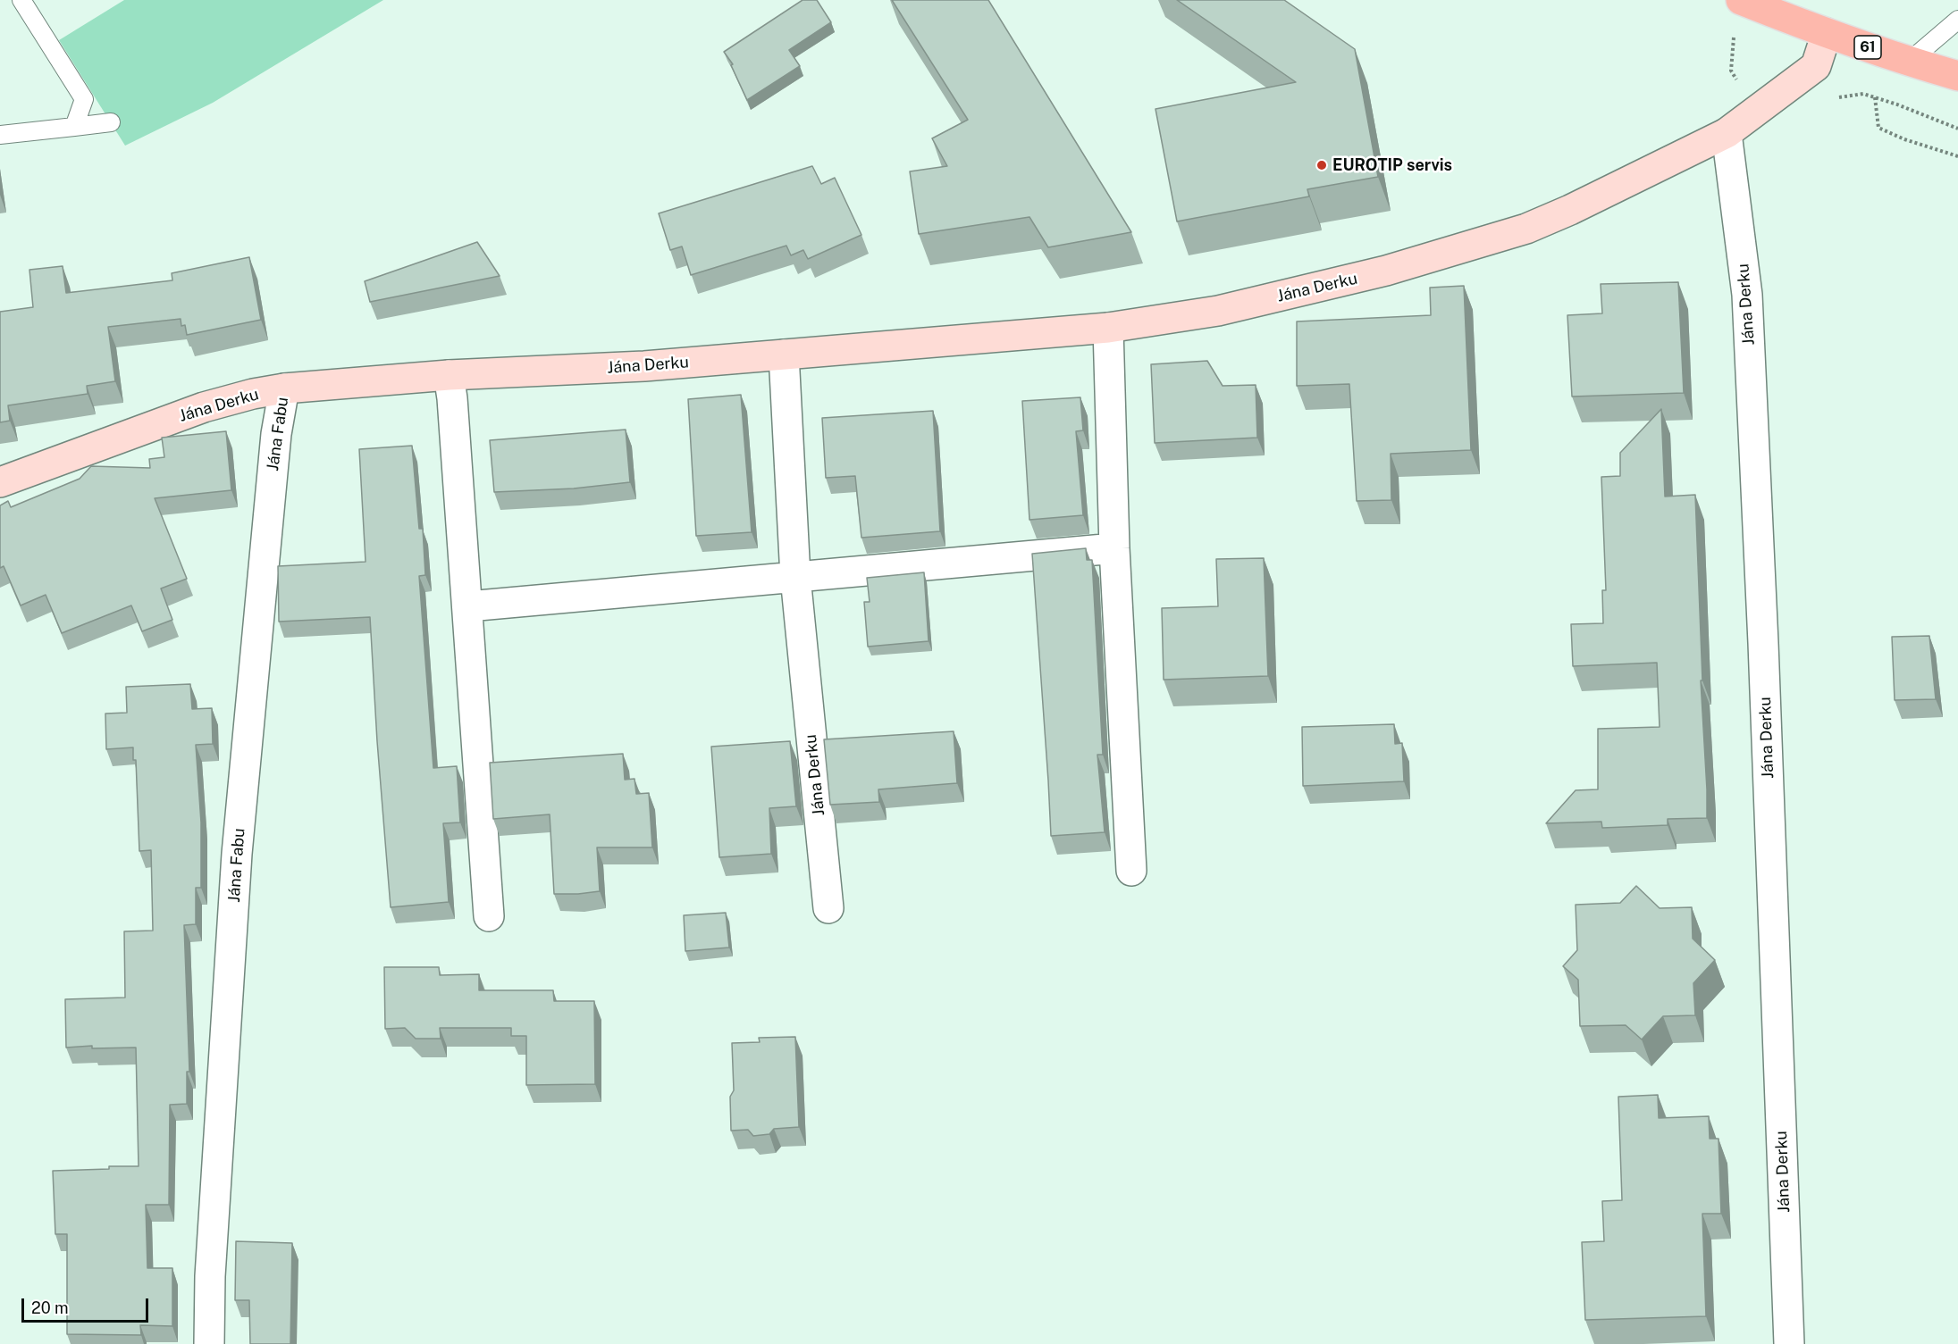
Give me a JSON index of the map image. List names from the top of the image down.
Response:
{
  "streets": {
    "main road": ["61"],
    "street": ["Jána Derku", "Jána Fabu"]
  },
  "crossings": [
    ["61", "Jána Derku"],
    ["Jána Derku", "Jána Fabu"]
  ],
  "places": ["EUROTIP servis"],
  "scale_bar": "20 m"
}
